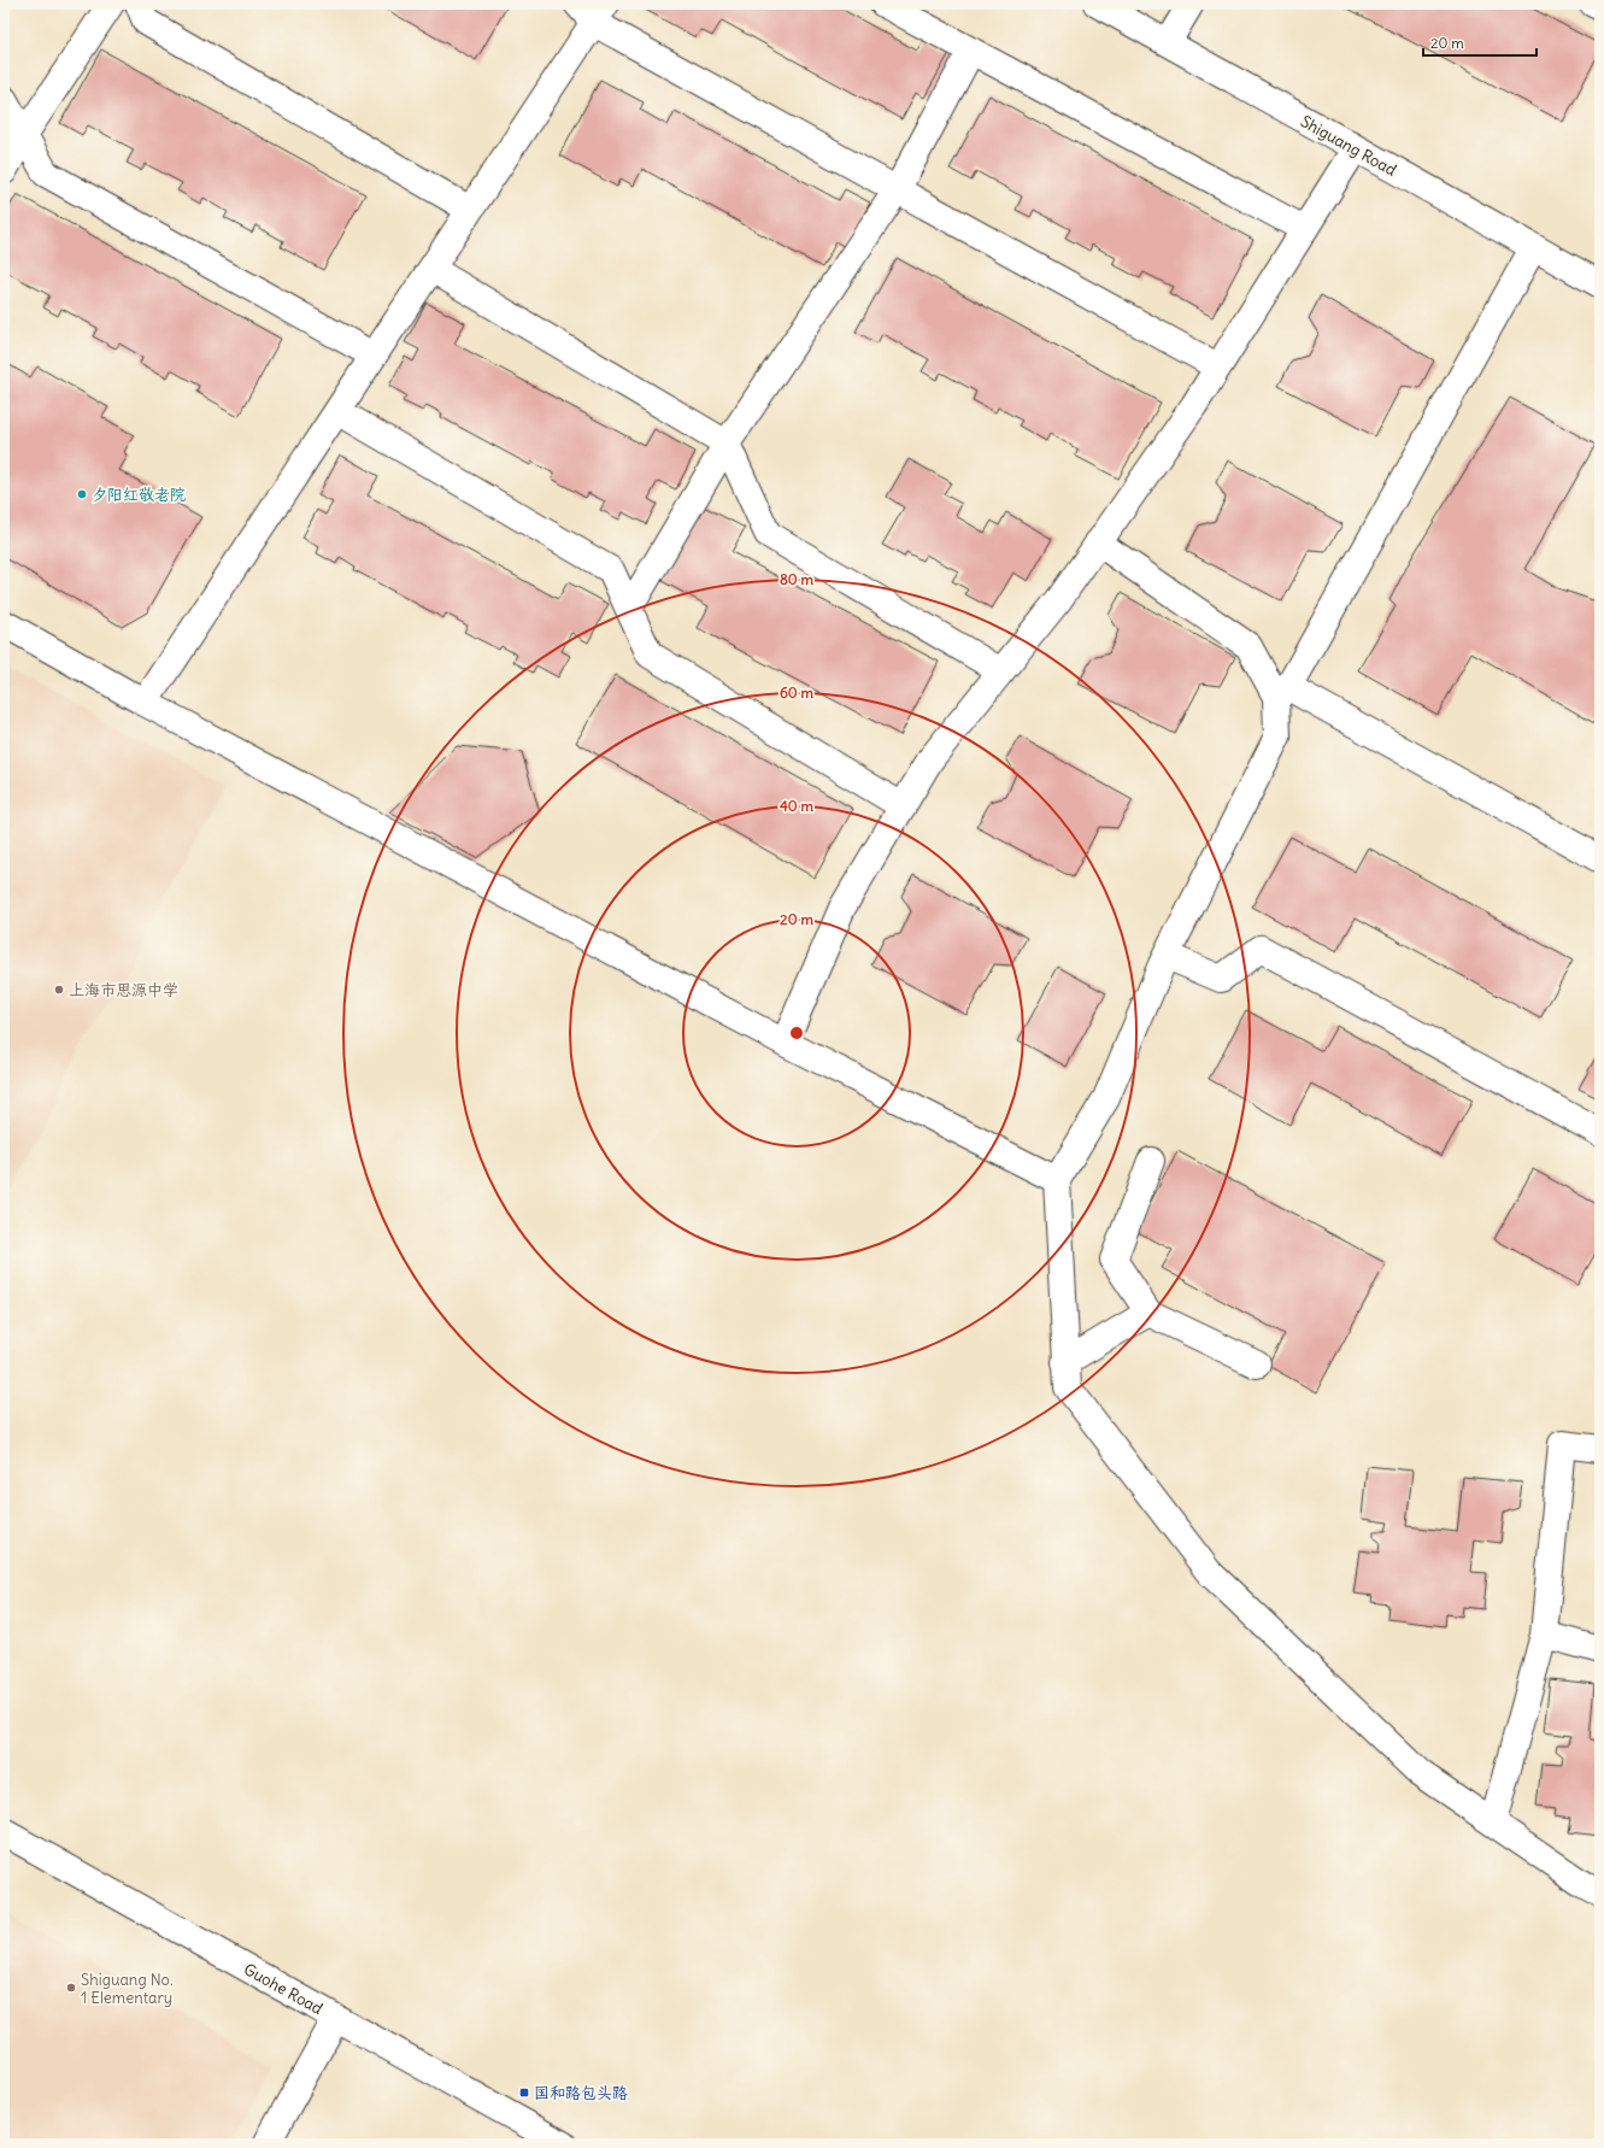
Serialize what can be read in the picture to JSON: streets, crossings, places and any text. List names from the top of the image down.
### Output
{
  "streets": {
    "street": ["Shiguang Road", "Guohe Road"]
  },
  "places": {
    "other": ["夕阳红敬老院", "上海市思源中学", "Shiguang No. 1 Elementary"],
    "transit": ["国和路包头路"]
  },
  "scale_bar": "20 m",
  "rings": [
    "80 m",
    "60 m",
    "40 m",
    "20 m"
  ]
}
